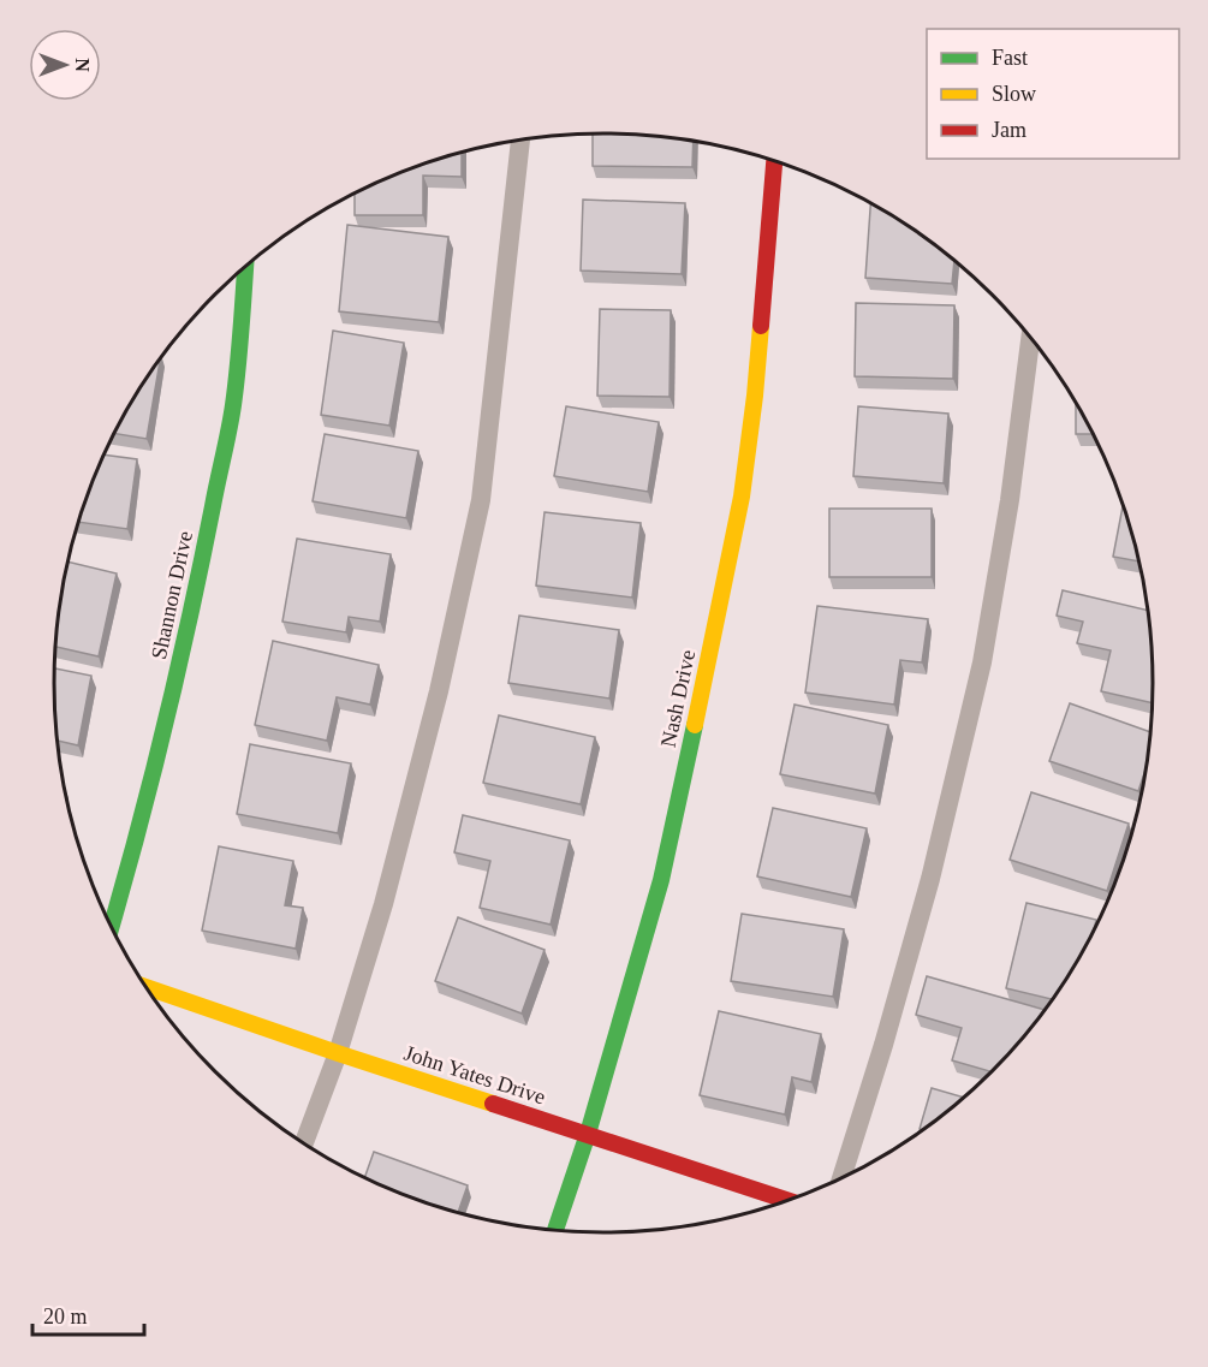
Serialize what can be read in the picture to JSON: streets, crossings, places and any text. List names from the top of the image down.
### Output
{
  "streets": {
    "street": ["Shannon Drive", "Nash Drive", "John Yates Drive"]
  },
  "crossings": [
    ["Nash Drive", "John Yates Drive"]
  ],
  "legend": ["Fast", "Slow", "Jam"],
  "scale_bar": "20 m",
  "north": "right"
}
